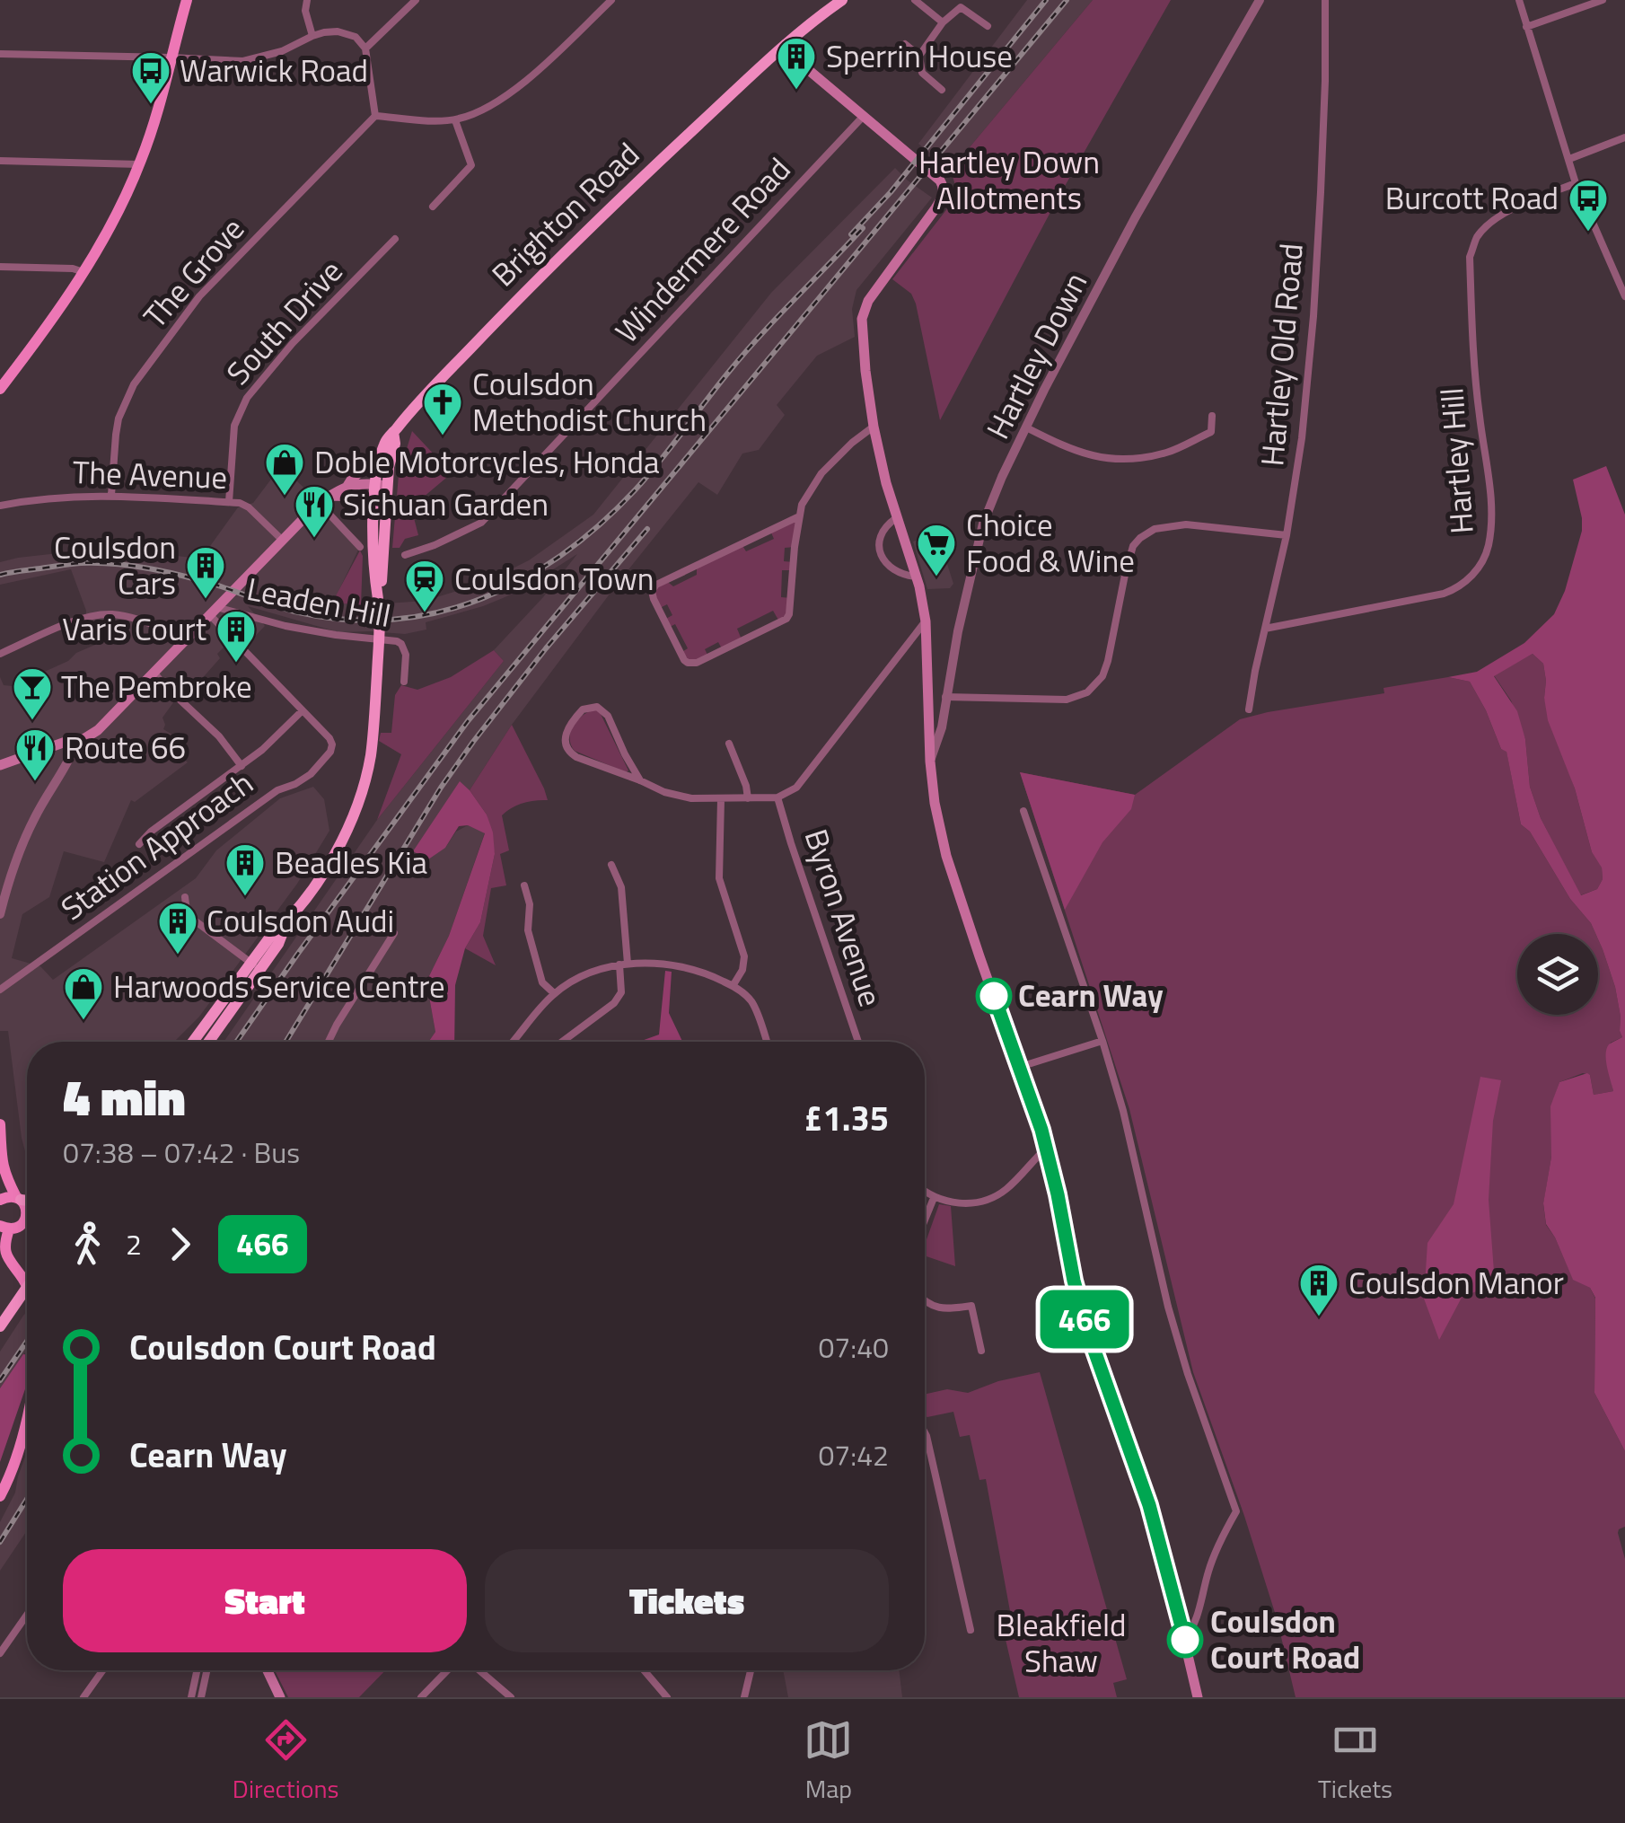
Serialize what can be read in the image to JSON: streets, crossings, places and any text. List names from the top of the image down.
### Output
{
  "streets": {
    "highway": ["Brighton Road"],
    "street": [
      "Windermere Road",
      "The Grove",
      "South Drive",
      "Hartley Old Road",
      "Hartley Down",
      "Hartley Hill",
      "The Avenue",
      "Leaden Hill",
      "Station Approach",
      "Byron Avenue"
    ]
  },
  "crossings": [
    ["Brighton Road", "The Avenue"],
    ["Brighton Road", "Leaden Hill"],
    ["The Grove", "The Avenue"],
    ["South Drive", "The Avenue"],
    ["Hartley Old Road", "Hartley Hill"]
  ],
  "parks": ["Hartley Down Allotments", "Bleakfield Shaw"],
  "places": {
    "building": [
      "Sperrin House",
      "Coulsdon Cars",
      "Varis Court",
      "Beadles Kia",
      "Coulsdon Audi",
      "Coulsdon Manor"
    ],
    "bus stop": ["Warwick Road", "Burcott Road"],
    "church": ["Coulsdon Methodist Church"],
    "shop": ["Doble Motorcycles, Honda", "Harwoods Service Centre"],
    "restaurant": ["Sichuan Garden", "Route 66"],
    "supermarket": ["Choice Food & Wine"],
    "station": ["Coulsdon Town"],
    "bar": ["The Pembroke"],
    "other": ["Cearn Way", "Coulsdon Court Road"]
  },
  "lines": ["bus line 466"],
  "page": {
    "on_map": "466",
    "heading": ["4 min", "07:38 – 07:42 · Bus", "£1.35"],
    "legs": ["2", "466"],
    "list": [
      {
        "name": "Coulsdon Court Road",
        "value": "07:40"
      },
      {
        "name": "Cearn Way",
        "value": "07:42"
      }
    ],
    "buttons": ["Start", "Tickets"],
    "tabs": ["Directions", "Map", "Tickets"]
  }
}
